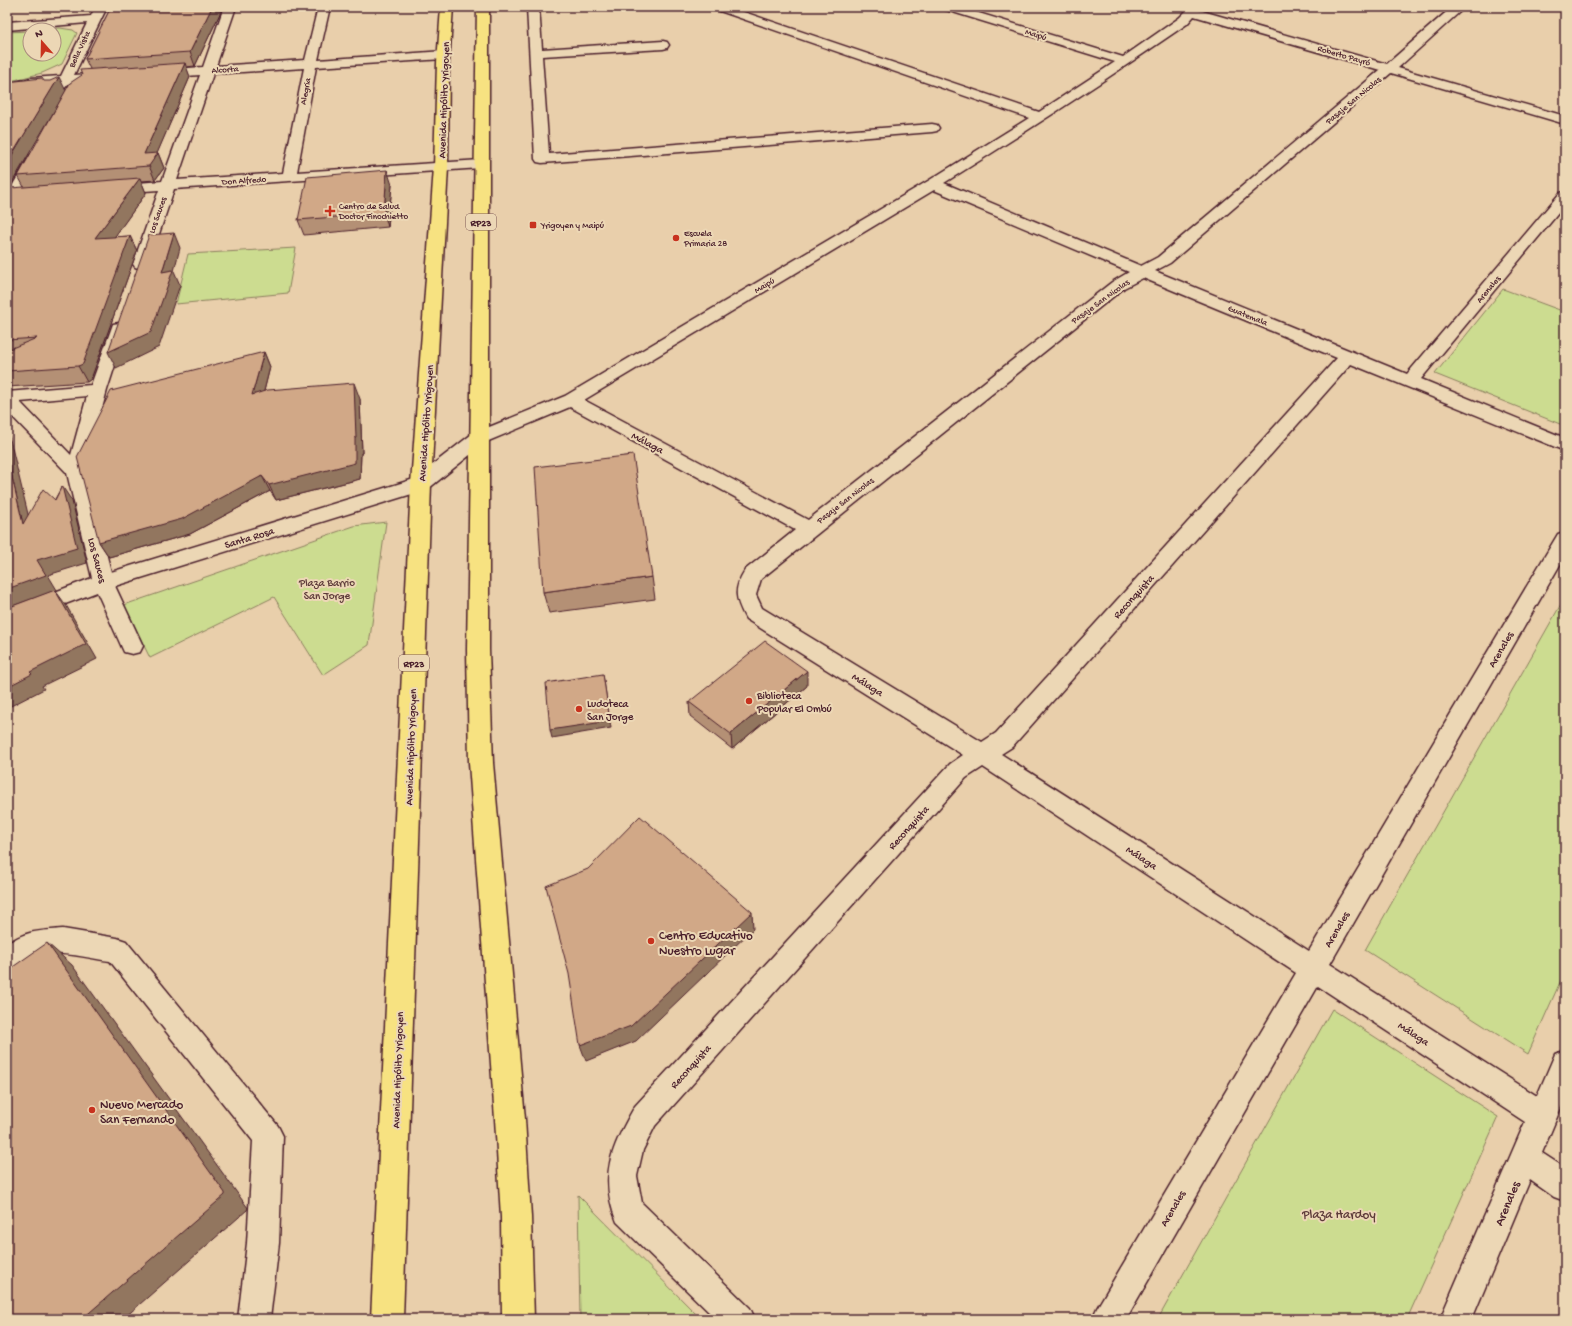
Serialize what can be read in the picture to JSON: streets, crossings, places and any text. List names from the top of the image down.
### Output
{
  "streets": {
    "main road": ["Avenida Hipólito Yrigoyen", "RP23"],
    "street": [
      "Maipú",
      "Bella Vista",
      "Roberto Payró",
      "Alcorta",
      "Alegria",
      "Pasaje San Nicolas",
      "Don Alfredo",
      "Los Sauces",
      "Arenales",
      "Guatemala",
      "Málaga",
      "Santa Rosa",
      "Reconquista"
    ]
  },
  "crossings": [
    ["Maipú", "Roberto Payró"],
    ["Maipú", "RP23"],
    ["Maipú", "Guatemala"],
    ["Maipú", "Málaga"],
    ["Maipú", "Santa Rosa"],
    ["Roberto Payró", "Pasaje San Nicolas"],
    ["Alcorta", "Alegria"],
    ["Alcorta", "Avenida Hipólito Yrigoyen"],
    ["Alcorta", "Los Sauces"],
    ["Alegria", "Don Alfredo"],
    ["Avenida Hipólito Yrigoyen", "Don Alfredo"],
    ["Avenida Hipólito Yrigoyen", "Santa Rosa"],
    ["Pasaje San Nicolas", "Guatemala"],
    ["Pasaje San Nicolas", "Málaga"],
    ["Don Alfredo", "Los Sauces"],
    ["Don Alfredo", "RP23"],
    ["Los Sauces", "Santa Rosa"],
    ["RP23", "Santa Rosa"],
    ["Arenales", "Guatemala"],
    ["Arenales", "Málaga"],
    ["Guatemala", "Reconquista"],
    ["Málaga", "Reconquista"]
  ],
  "parks": ["Plaza Barrio San Jorge", "Plaza Hardoy"],
  "places": {
    "health": ["Centro de Salud Doctor Finochietto"],
    "transit": ["Yrigoyen y Maipú"],
    "other": [
      "Escuela Primaria 28",
      "Biblioteca Popular El Ombú",
      "Ludoteca San Jorge",
      "Centro Educativo Nuestro Lugar",
      "Nuevo Mercado San Fernando"
    ]
  },
  "north": "top"
}
